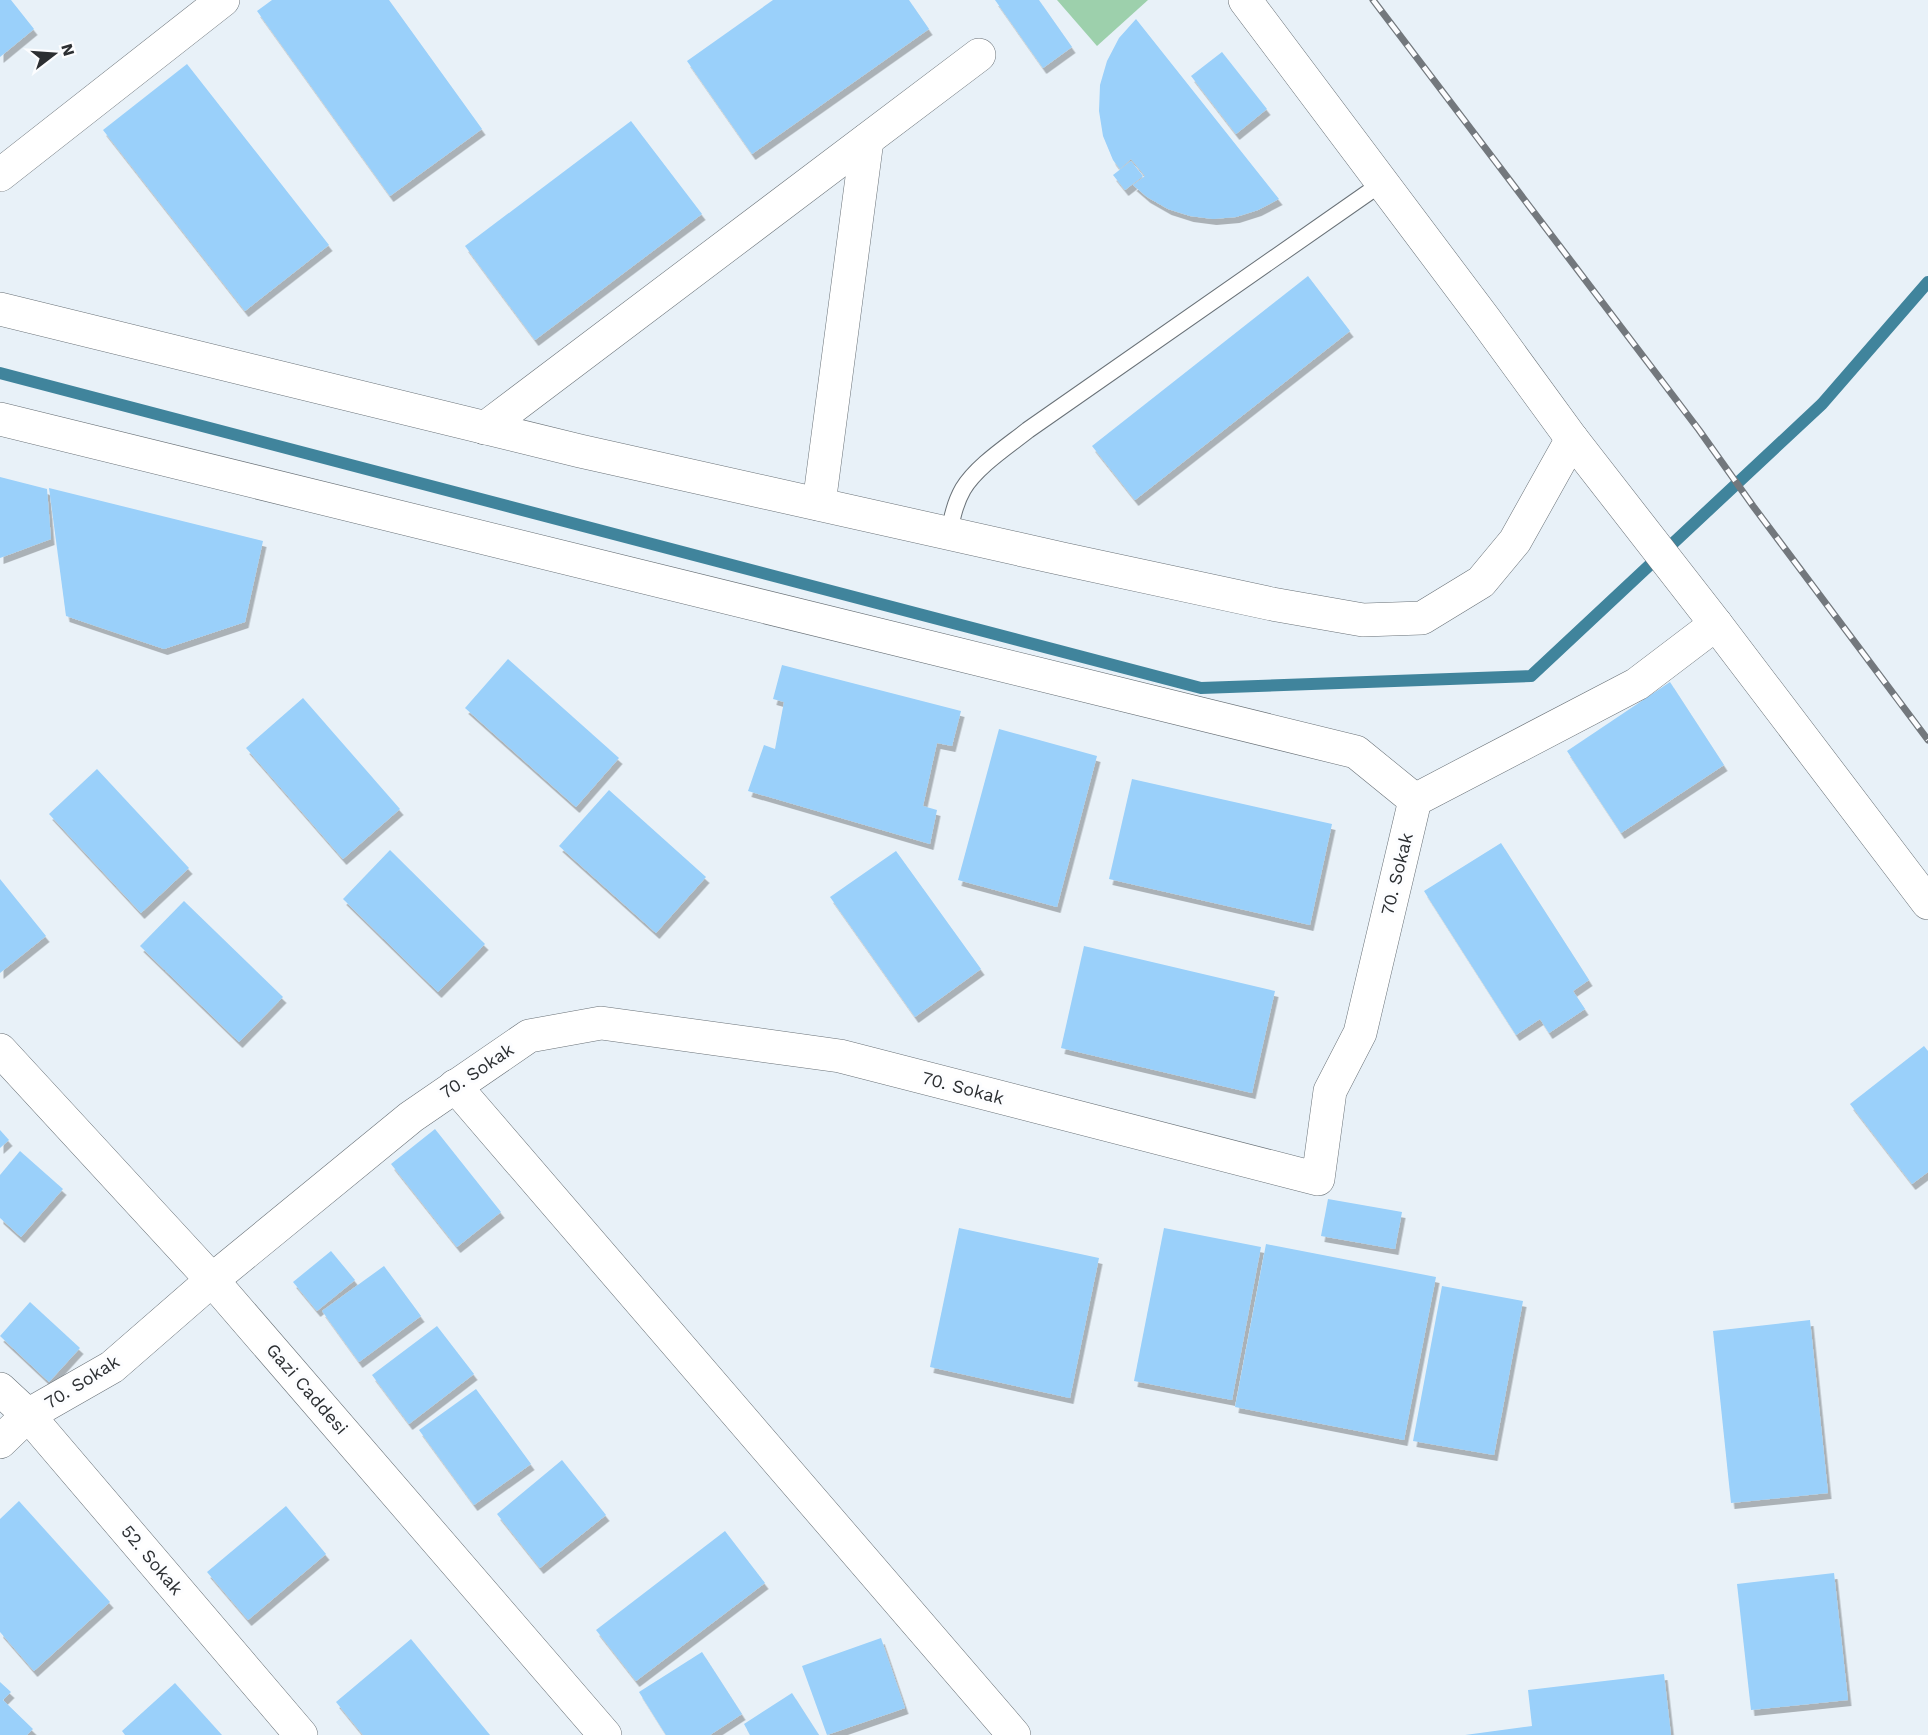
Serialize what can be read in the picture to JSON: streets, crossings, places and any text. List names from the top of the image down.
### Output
{
  "streets": {
    "street": ["70. Sokak", "Gazi Caddesi", "52. Sokak"]
  },
  "crossings": [
    ["70. Sokak", "Gazi Caddesi"],
    ["70. Sokak", "52. Sokak"]
  ],
  "north": "right"
}
